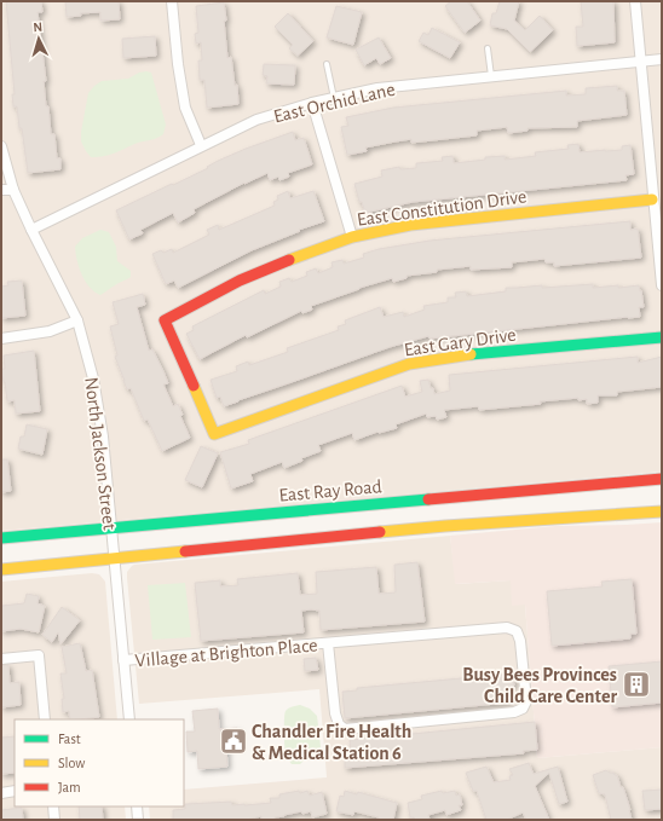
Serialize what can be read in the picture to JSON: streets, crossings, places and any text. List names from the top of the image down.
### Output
{
  "streets": {
    "main road": ["East Constitution Drive", "East Gary Drive", "East Ray Road"],
    "street": ["East Orchid Lane", "North Jackson Street", "Village at Brighton Place"]
  },
  "crossings": [
    ["East Orchid Lane", "North Jackson Street"],
    ["East Constitution Drive", "East Gary Drive"],
    ["North Jackson Street", "East Ray Road"],
    ["North Jackson Street", "Village at Brighton Place"]
  ],
  "places": {
    "building": ["Busy Bees Provinces Child Care Center"],
    "public building": ["Chandler Fire Health & Medical Station 6"]
  },
  "legend": ["Fast", "Slow", "Jam"],
  "north": "top"
}
